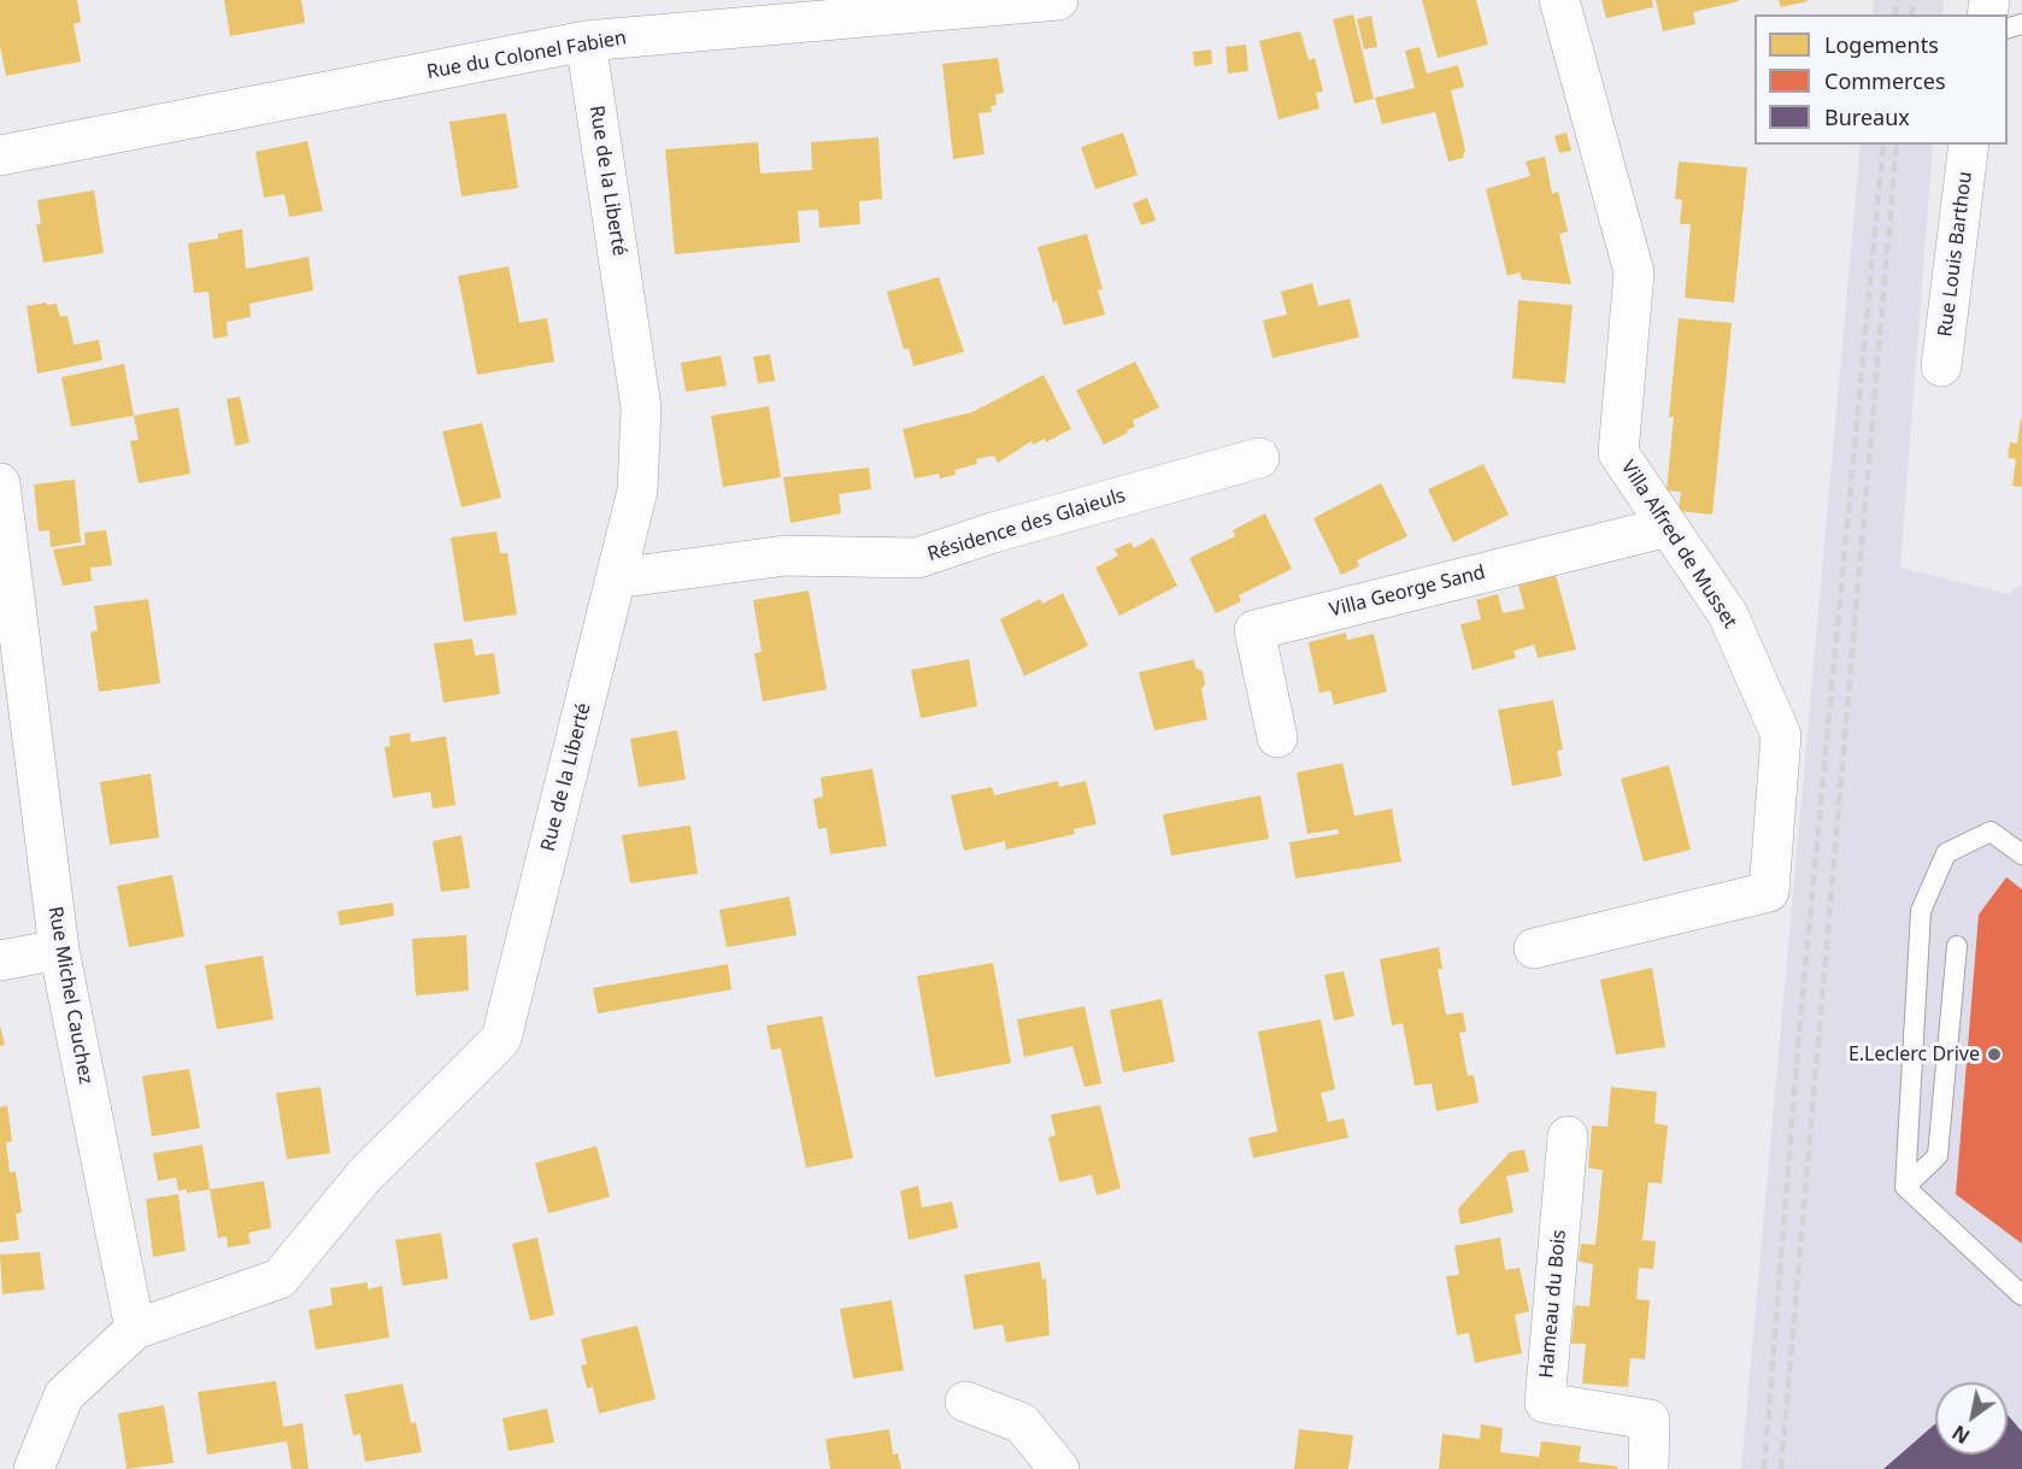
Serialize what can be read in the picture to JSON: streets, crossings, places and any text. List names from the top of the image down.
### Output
{
  "streets": {
    "street": [
      "Rue du Colonel Fabien",
      "Rue de la Liberté",
      "Rue Louis Barthou",
      "Résidence des Glaieuls",
      "Villa Alfred de Musset",
      "Villa George Sand",
      "Rue Michel Cauchez",
      "Hameau du Bois"
    ]
  },
  "crossings": [
    ["Rue du Colonel Fabien", "Rue de la Liberté"],
    ["Rue de la Liberté", "Résidence des Glaieuls"],
    ["Rue de la Liberté", "Rue Michel Cauchez"],
    ["Villa Alfred de Musset", "Villa George Sand"]
  ],
  "places": ["E.Leclerc Drive"],
  "legend": ["Logements", "Commerces", "Bureaux"],
  "north": "bottom left"
}
